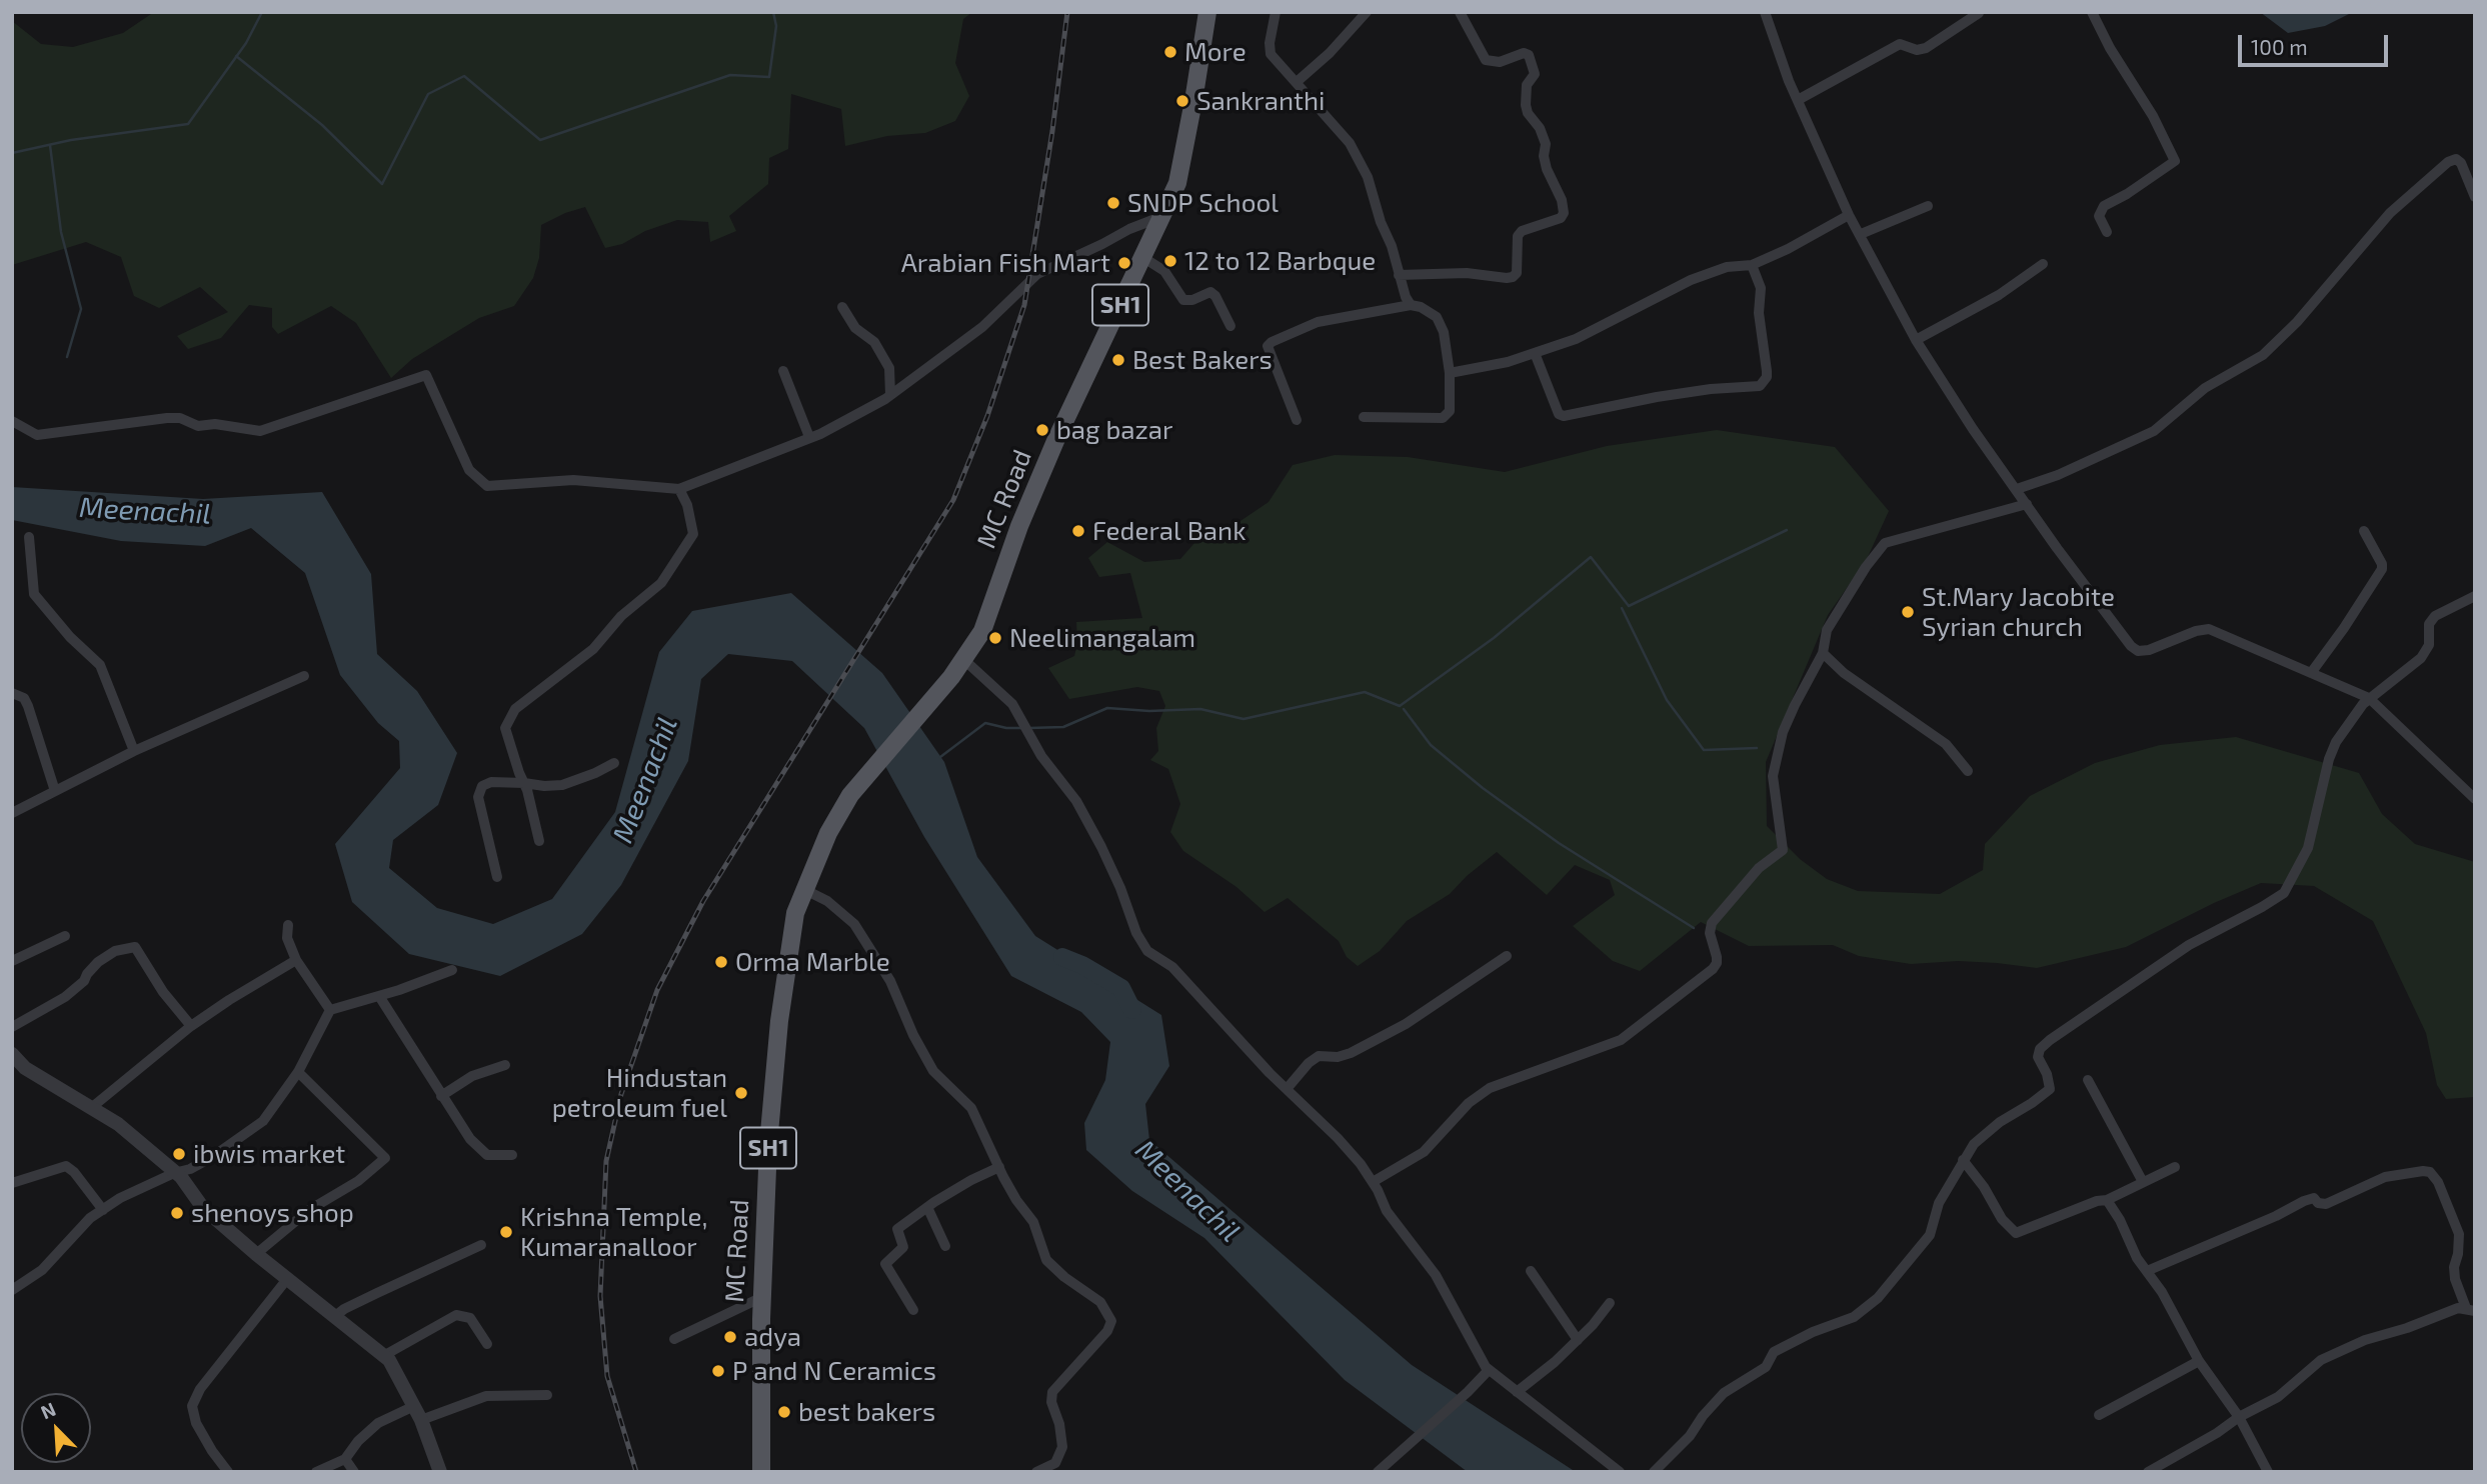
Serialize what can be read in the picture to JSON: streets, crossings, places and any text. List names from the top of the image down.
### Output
{
  "streets": {
    "main road": ["SH1", "MC Road"]
  },
  "water": ["Meenachil"],
  "places": [
    "More",
    "Sankranthi",
    "SNDP School",
    "12 to 12 Barbque",
    "Arabian Fish Mart",
    "Best Bakers",
    "bag bazar",
    "Federal Bank",
    "St.Mary Jacobite Syrian church",
    "Neelimangalam",
    "Orma Marble",
    "Hindustan petroleum fuel",
    "ibwis market",
    "shenoys shop",
    "Krishna Temple, Kumaranalloor",
    "adya",
    "P and N Ceramics",
    "best bakers"
  ],
  "scale_bar": "100 m",
  "north": "top left"
}
